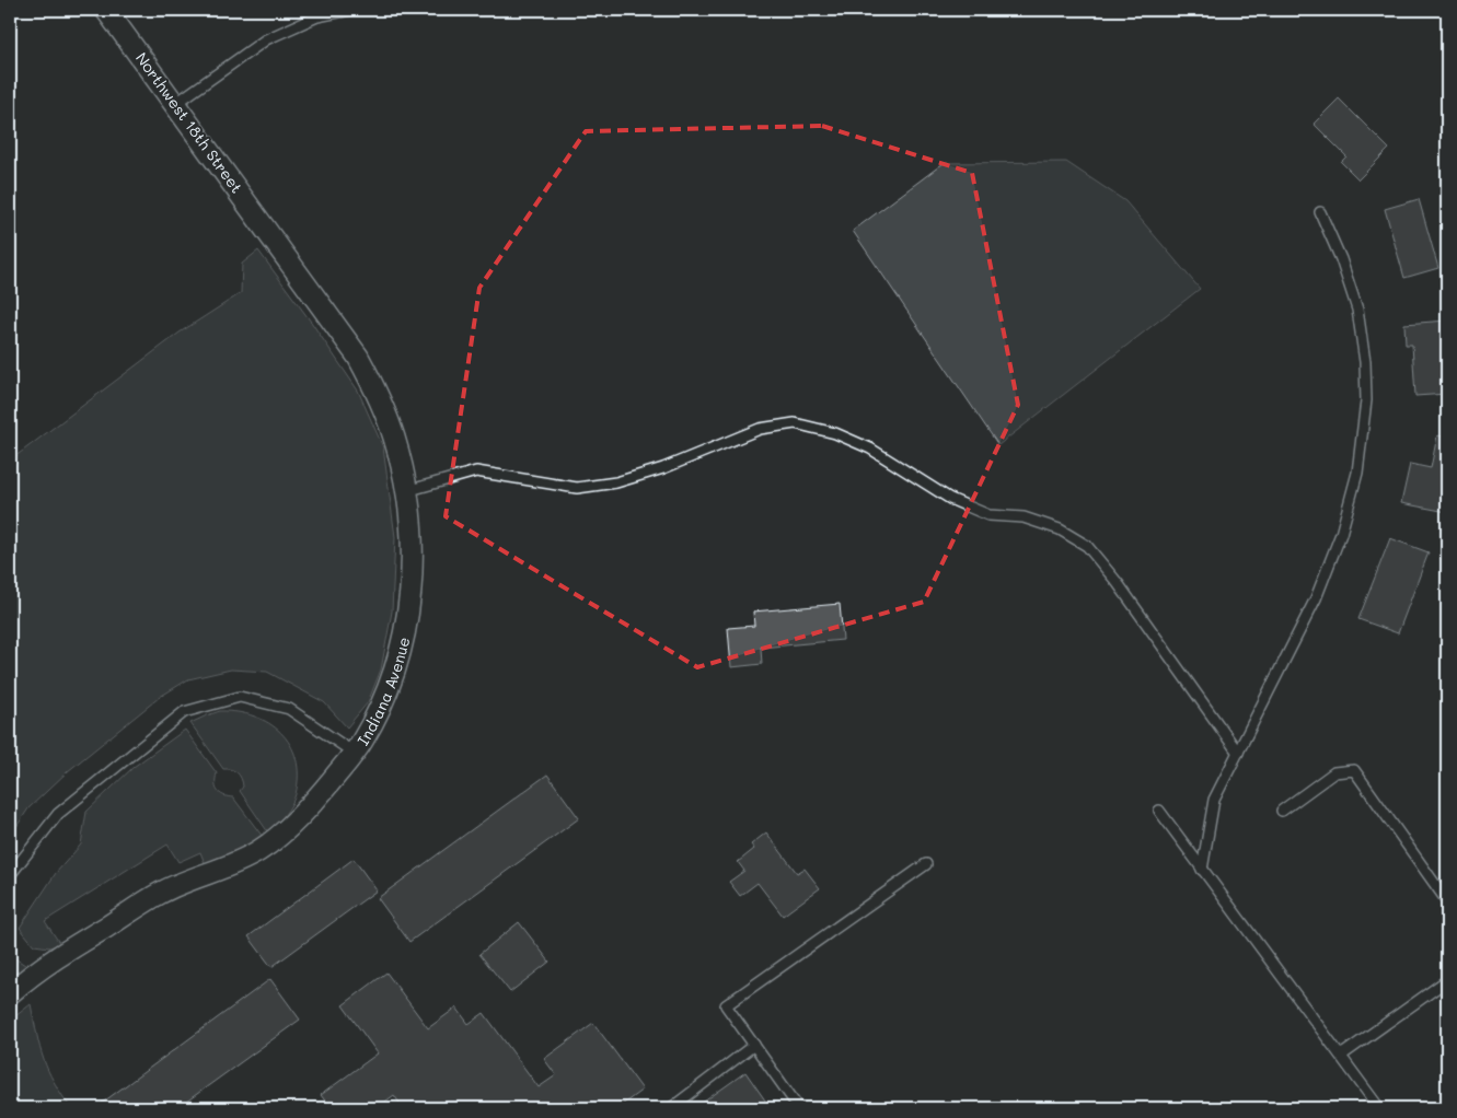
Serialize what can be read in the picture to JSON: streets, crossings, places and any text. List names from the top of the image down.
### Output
{
  "streets": {
    "street": ["Northwest 18th Street", "Indiana Avenue"]
  },
  "crossings": [
    ["Northwest 18th Street", "Indiana Avenue"]
  ]
}
